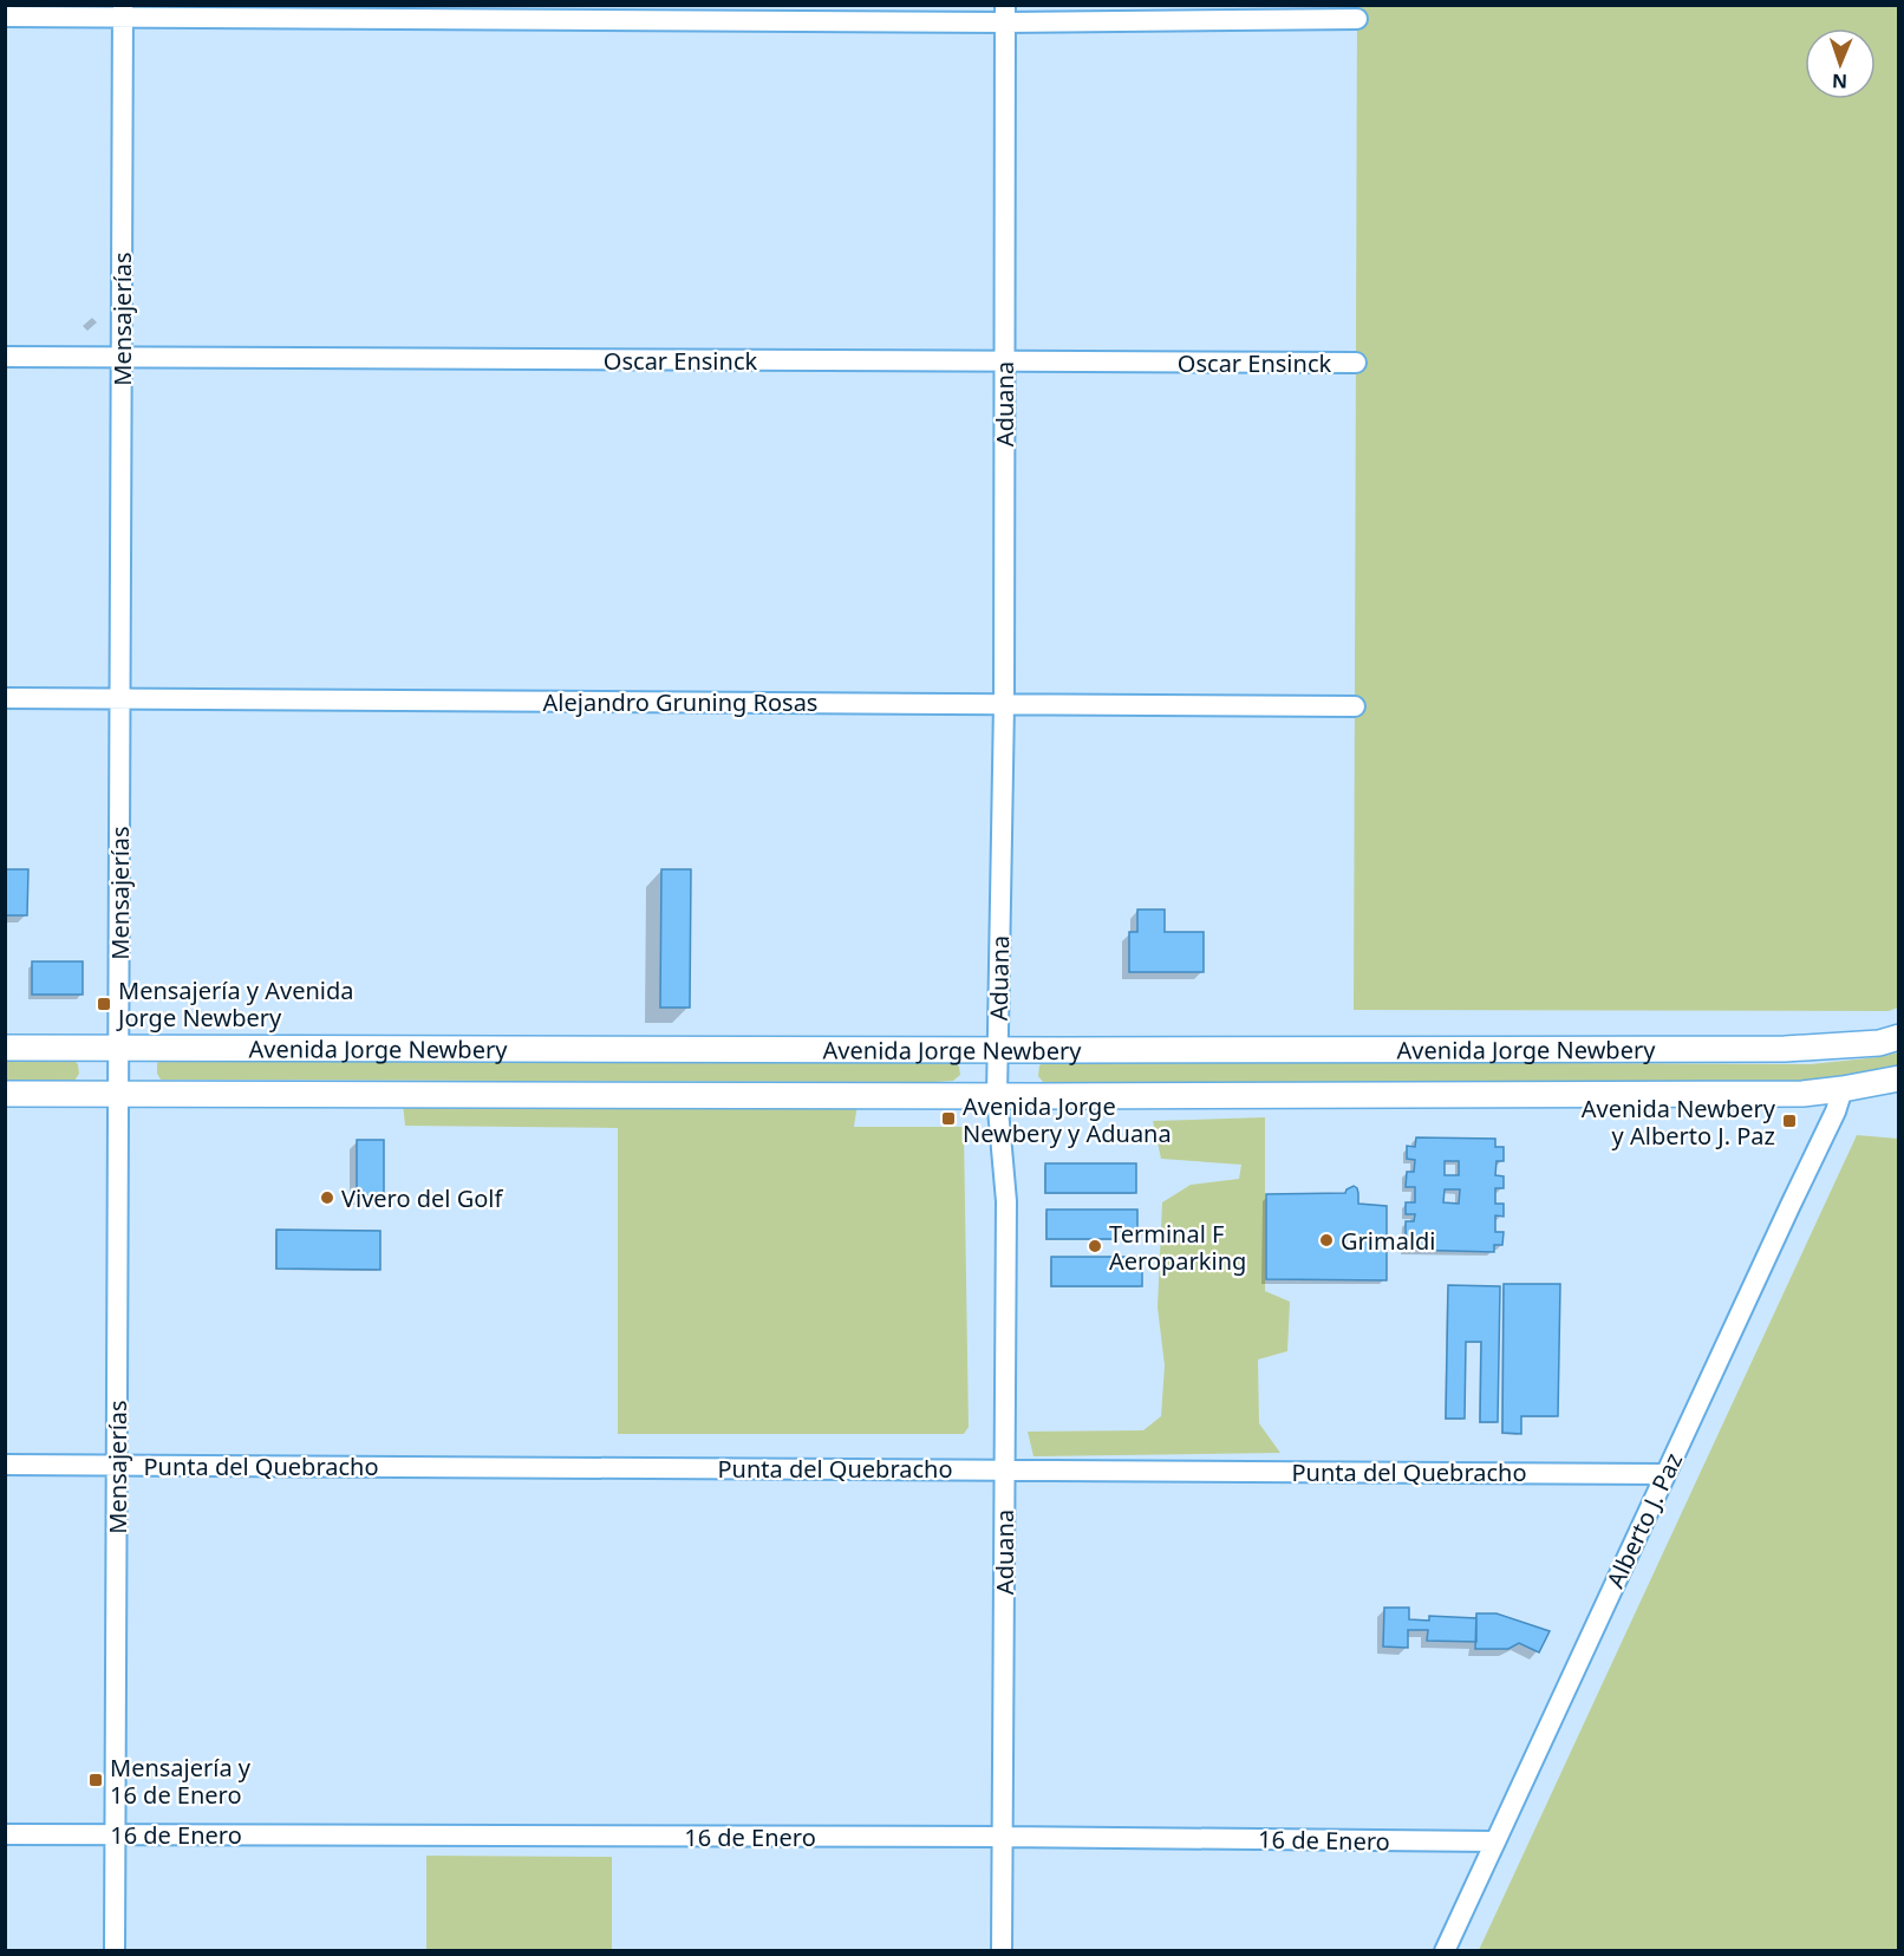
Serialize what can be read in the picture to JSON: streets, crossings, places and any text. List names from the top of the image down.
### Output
{
  "streets": {
    "main road": ["Avenida Jorge Newbery"],
    "street": [
      "Mensajerías",
      "Oscar Ensinck",
      "Aduana",
      "Alejandro Gruning Rosas",
      "Punta del Quebracho",
      "Alberto J. Paz",
      "16 de Enero"
    ]
  },
  "crossings": [
    ["Mensajerías", "Oscar Ensinck"],
    ["Mensajerías", "Alejandro Gruning Rosas"],
    ["Mensajerías", "Avenida Jorge Newbery"],
    ["Mensajerías", "Punta del Quebracho"],
    ["Mensajerías", "16 de Enero"],
    ["Oscar Ensinck", "Aduana"],
    ["Aduana", "Alejandro Gruning Rosas"],
    ["Aduana", "Avenida Jorge Newbery"],
    ["Aduana", "Punta del Quebracho"],
    ["Aduana", "16 de Enero"],
    ["Avenida Jorge Newbery", "Alberto J. Paz"],
    ["Punta del Quebracho", "Alberto J. Paz"],
    ["Alberto J. Paz", "16 de Enero"]
  ],
  "places": {
    "transit": [
      "Mensajería y Avenida Jorge Newbery",
      "Avenida Jorge Newbery y Aduana",
      "Avenida Newbery y Alberto J. Paz",
      "Mensajería y 16 de Enero"
    ],
    "other": ["Vivero del Golf", "Grimaldi", "Terminal F Aeroparking"]
  },
  "north": "bottom"
}
